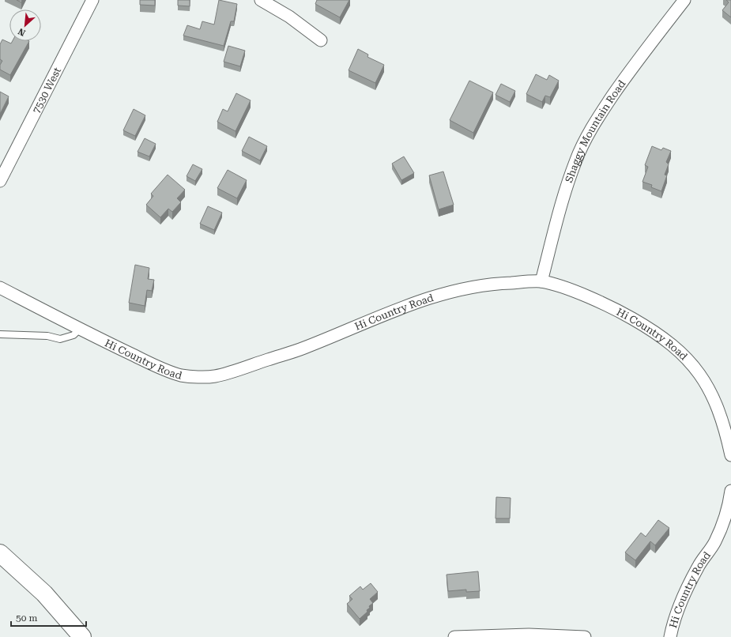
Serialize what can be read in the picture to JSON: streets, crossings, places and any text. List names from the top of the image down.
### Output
{
  "streets": {
    "street": ["7530 West", "Shaggy Mountain Road", "Hi Country Road"]
  },
  "crossings": [
    ["Shaggy Mountain Road", "Hi Country Road"]
  ],
  "scale_bar": "50 m",
  "north": "bottom left"
}
